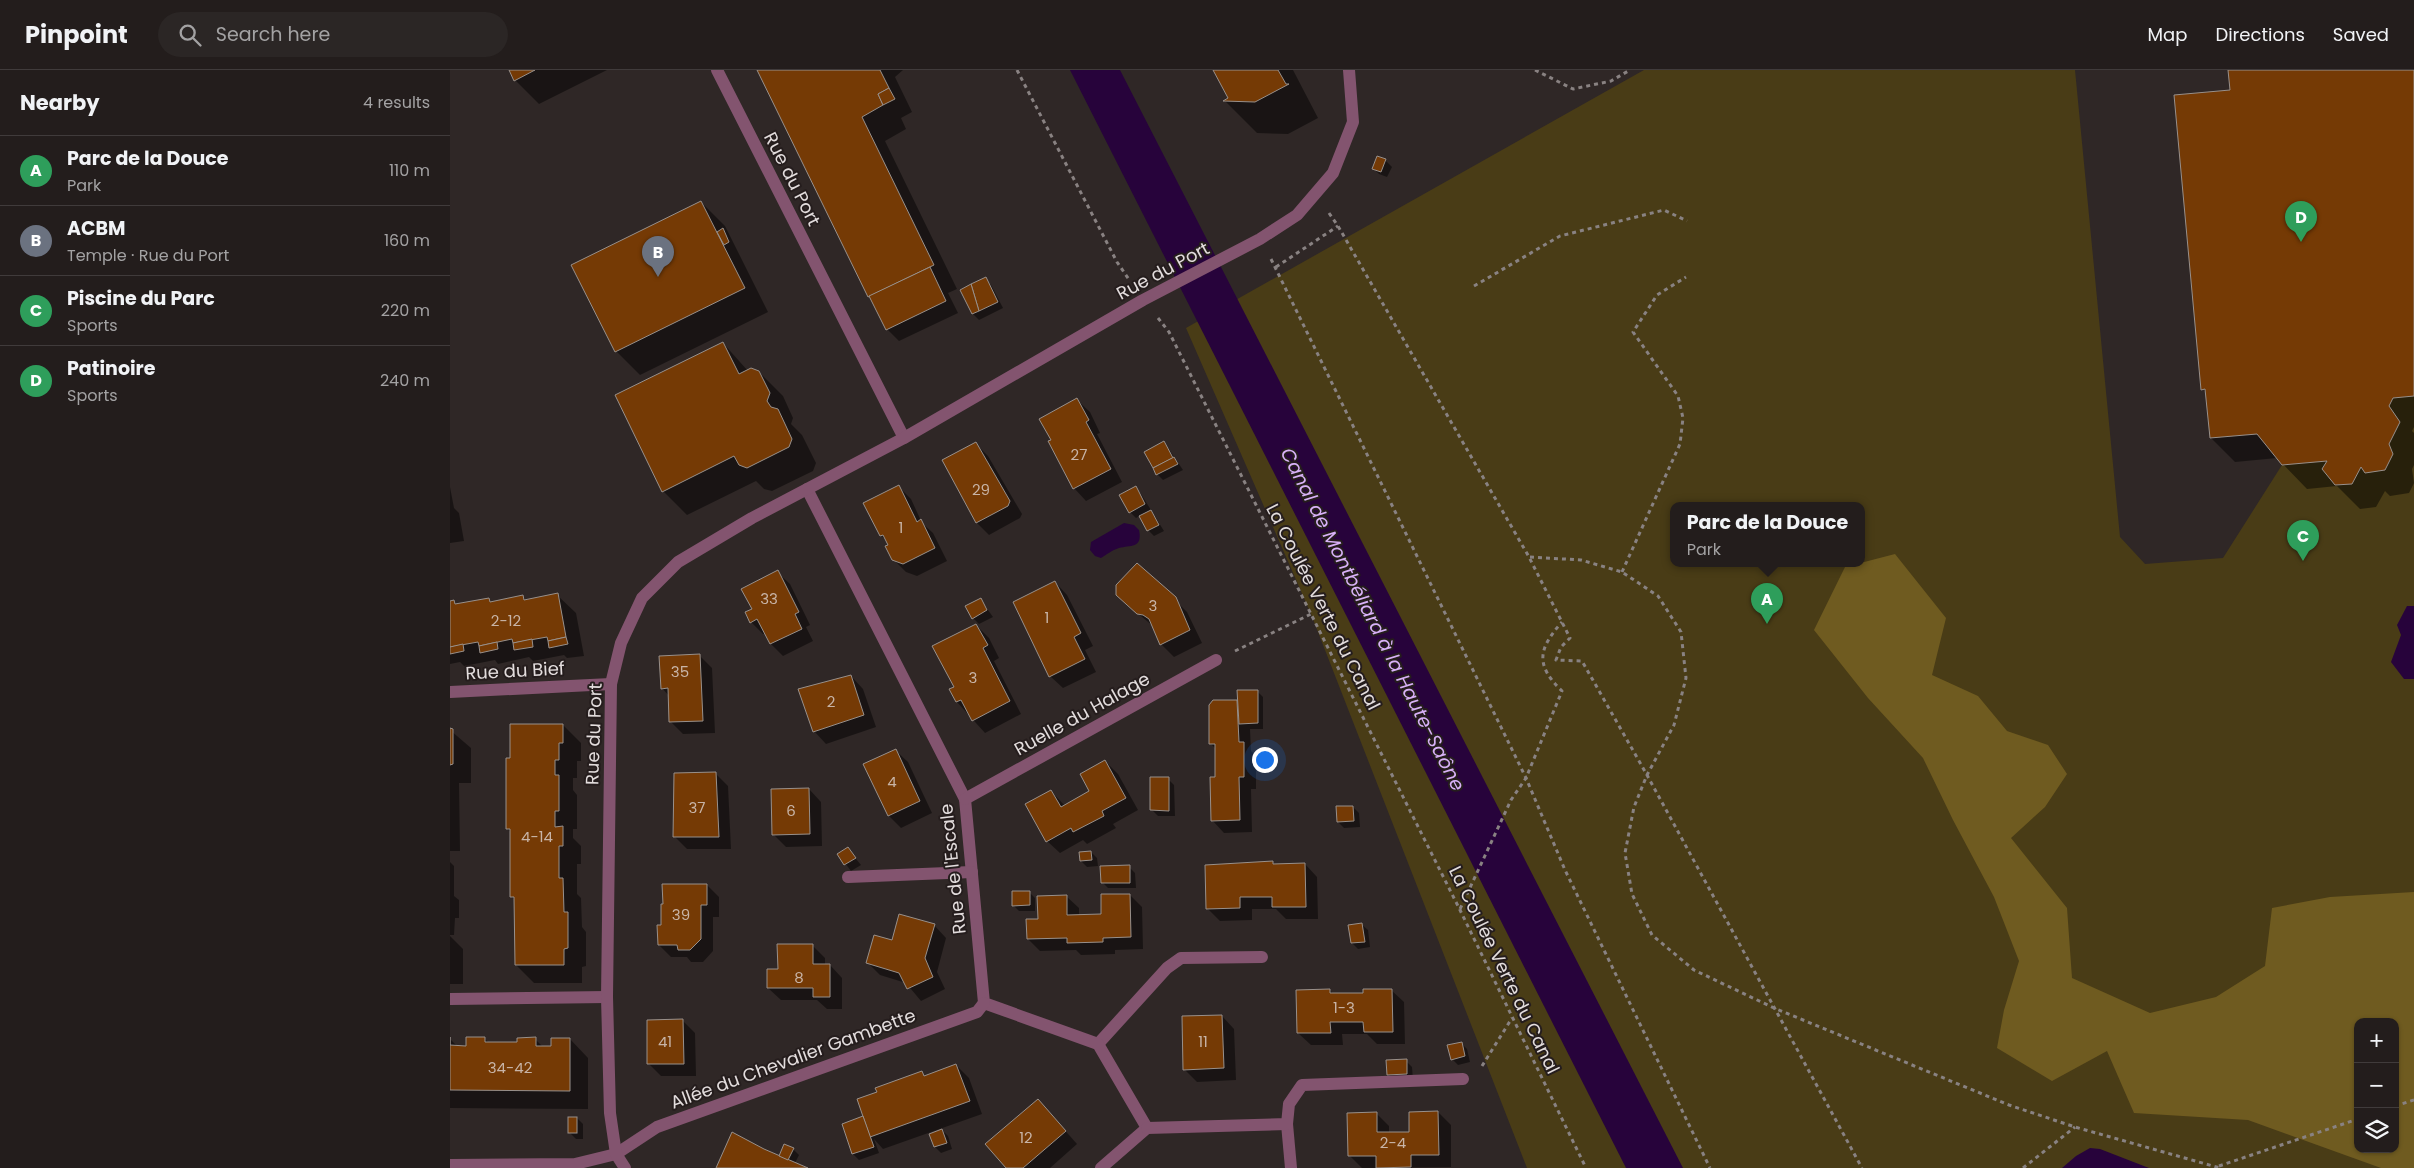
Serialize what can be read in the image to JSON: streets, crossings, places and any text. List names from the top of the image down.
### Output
{
  "streets": {
    "street": [
      "Rue du Port",
      "Rue du Bief",
      "Ruelle du Halage",
      "Rue de l'Escale",
      "Allée du Chevalier Gambette"
    ],
    "path": ["La Coulée Verte du Canal"]
  },
  "crossings": [
    ["Rue du Port", "La Coulée Verte du Canal"],
    ["Rue du Port", "Rue du Bief"],
    ["Rue du Port", "Rue de l'Escale"],
    ["Rue du Port", "Allée du Chevalier Gambette"],
    ["Ruelle du Halage", "Rue de l'Escale"],
    ["Rue de l'Escale", "Allée du Chevalier Gambette"]
  ],
  "water": ["Canal de Montbéliard à la Haute-Saône"],
  "house_numbers": [
    "27",
    "29",
    "1",
    "33",
    "3",
    "1",
    "2-12",
    "35",
    "3",
    "2",
    "4",
    "37",
    "6",
    "4-14",
    "39",
    "8",
    "1-3",
    "41",
    "11",
    "34-42",
    "12",
    "2-4"
  ],
  "page": {
    "header": "Pinpoint",
    "search": "Search here",
    "nav": ["Map", "Directions", "Saved"],
    "heading": ["Nearby", "4 results"],
    "list": [
      {
        "mark": "A",
        "name": "Parc de la Douce",
        "note": "Park",
        "value": "110 m"
      },
      {
        "mark": "B",
        "name": "ACBM",
        "note": "Temple · Rue du Port",
        "value": "160 m"
      },
      {
        "mark": "C",
        "name": "Piscine du Parc",
        "note": "Sports",
        "value": "220 m"
      },
      {
        "mark": "D",
        "name": "Patinoire",
        "note": "Sports",
        "value": "240 m"
      }
    ],
    "pins": [
      "D",
      "B",
      "C",
      "A"
    ],
    "popup": ["Parc de la Douce", "Park"],
    "map_buttons": ["+", "−"]
  }
}
